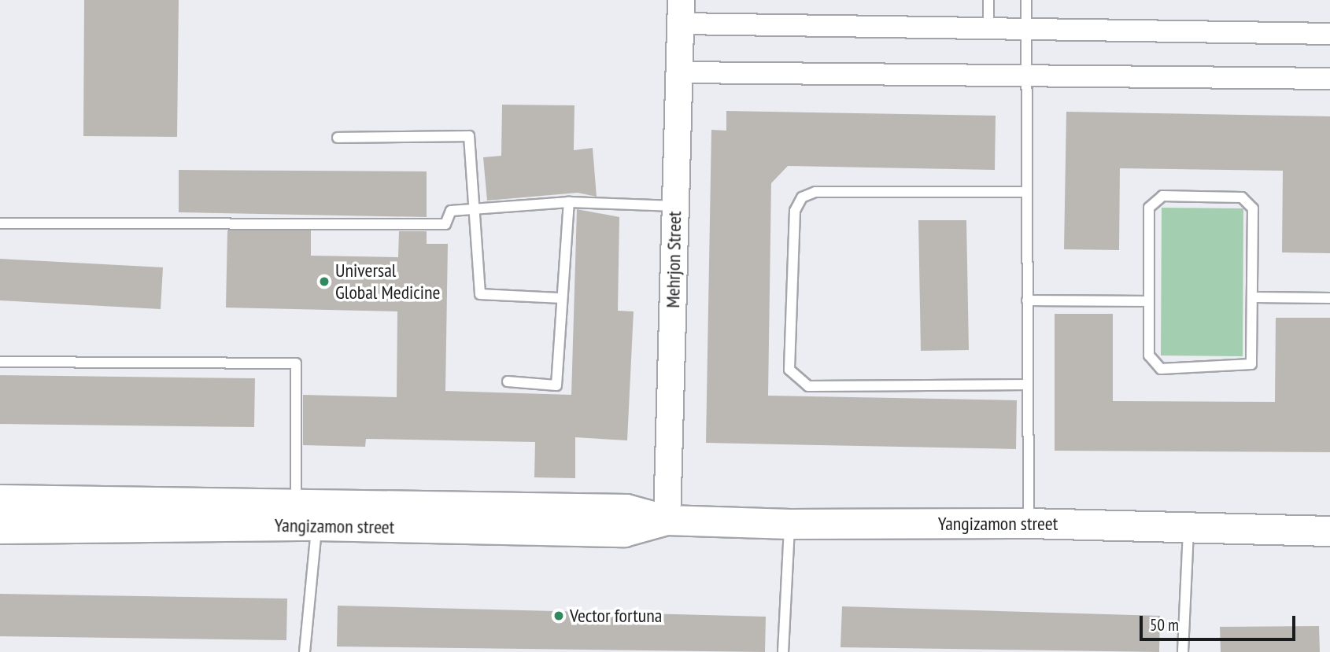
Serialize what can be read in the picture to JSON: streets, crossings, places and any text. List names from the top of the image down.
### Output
{
  "streets": {
    "main road": ["Yangizamon street"],
    "street": ["Mehrjon Street"]
  },
  "crossings": [
    ["Mehrjon Street", "Yangizamon street"]
  ],
  "places": ["Universal Global Medicine", "Vector fortuna"],
  "scale_bar": "50 m"
}
